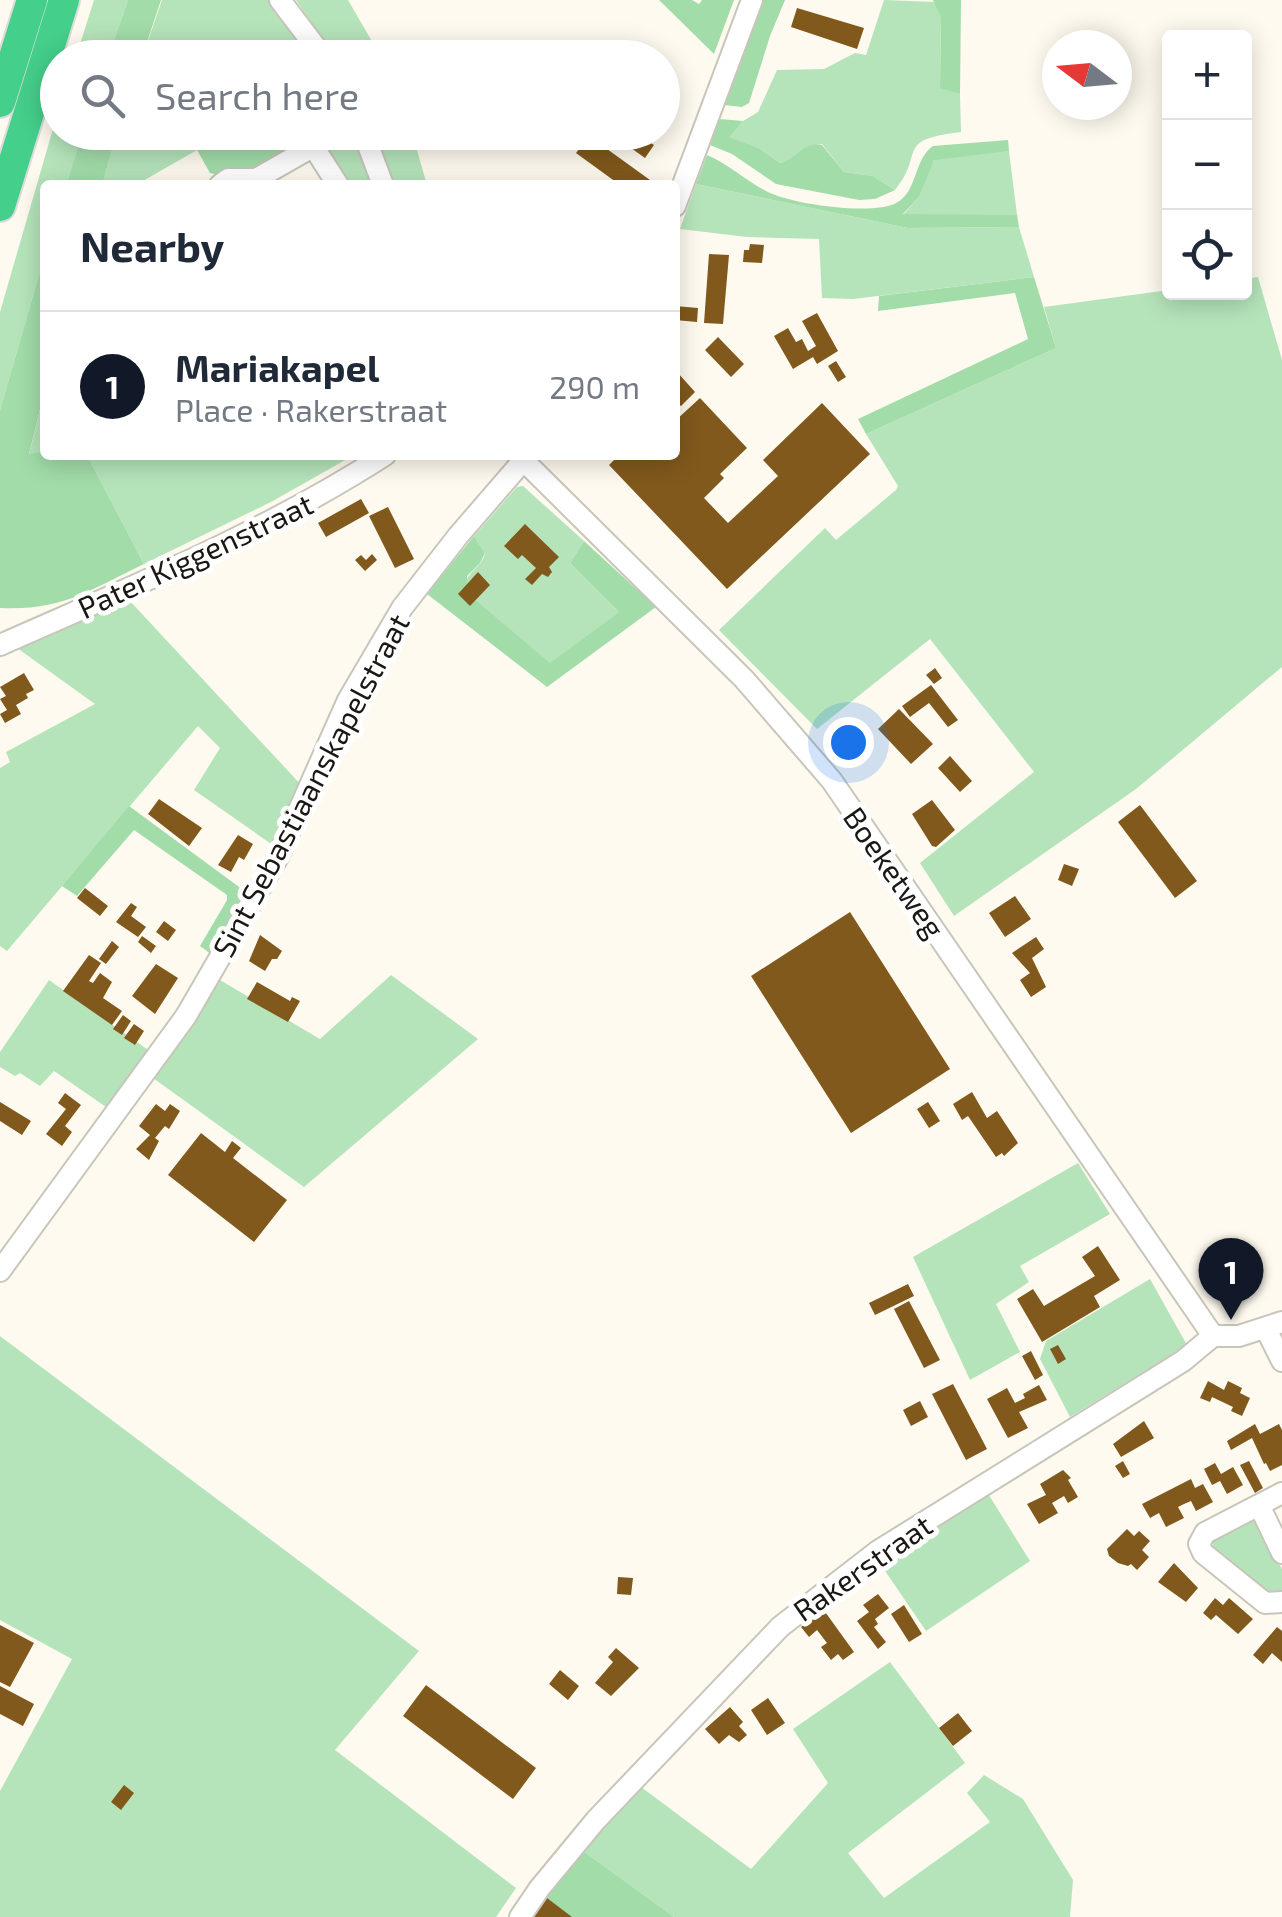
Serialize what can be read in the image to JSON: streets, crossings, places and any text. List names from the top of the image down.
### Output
{
  "streets": {
    "street": [
      "Pater Kiggenstraat",
      "Sint Sebastiaanskapelstraat",
      "Boeketweg",
      "Rakerstraat"
    ]
  },
  "crossings": [
    ["Boeketweg", "Rakerstraat"]
  ],
  "north": "left",
  "page": {
    "map_buttons": ["+", "−"],
    "search": "Search here",
    "heading": "Nearby",
    "list": [
      {
        "mark": "1",
        "name": "Mariakapel",
        "note": "Place · Rakerstraat",
        "value": "290 m"
      }
    ],
    "pins": "1"
  }
}
